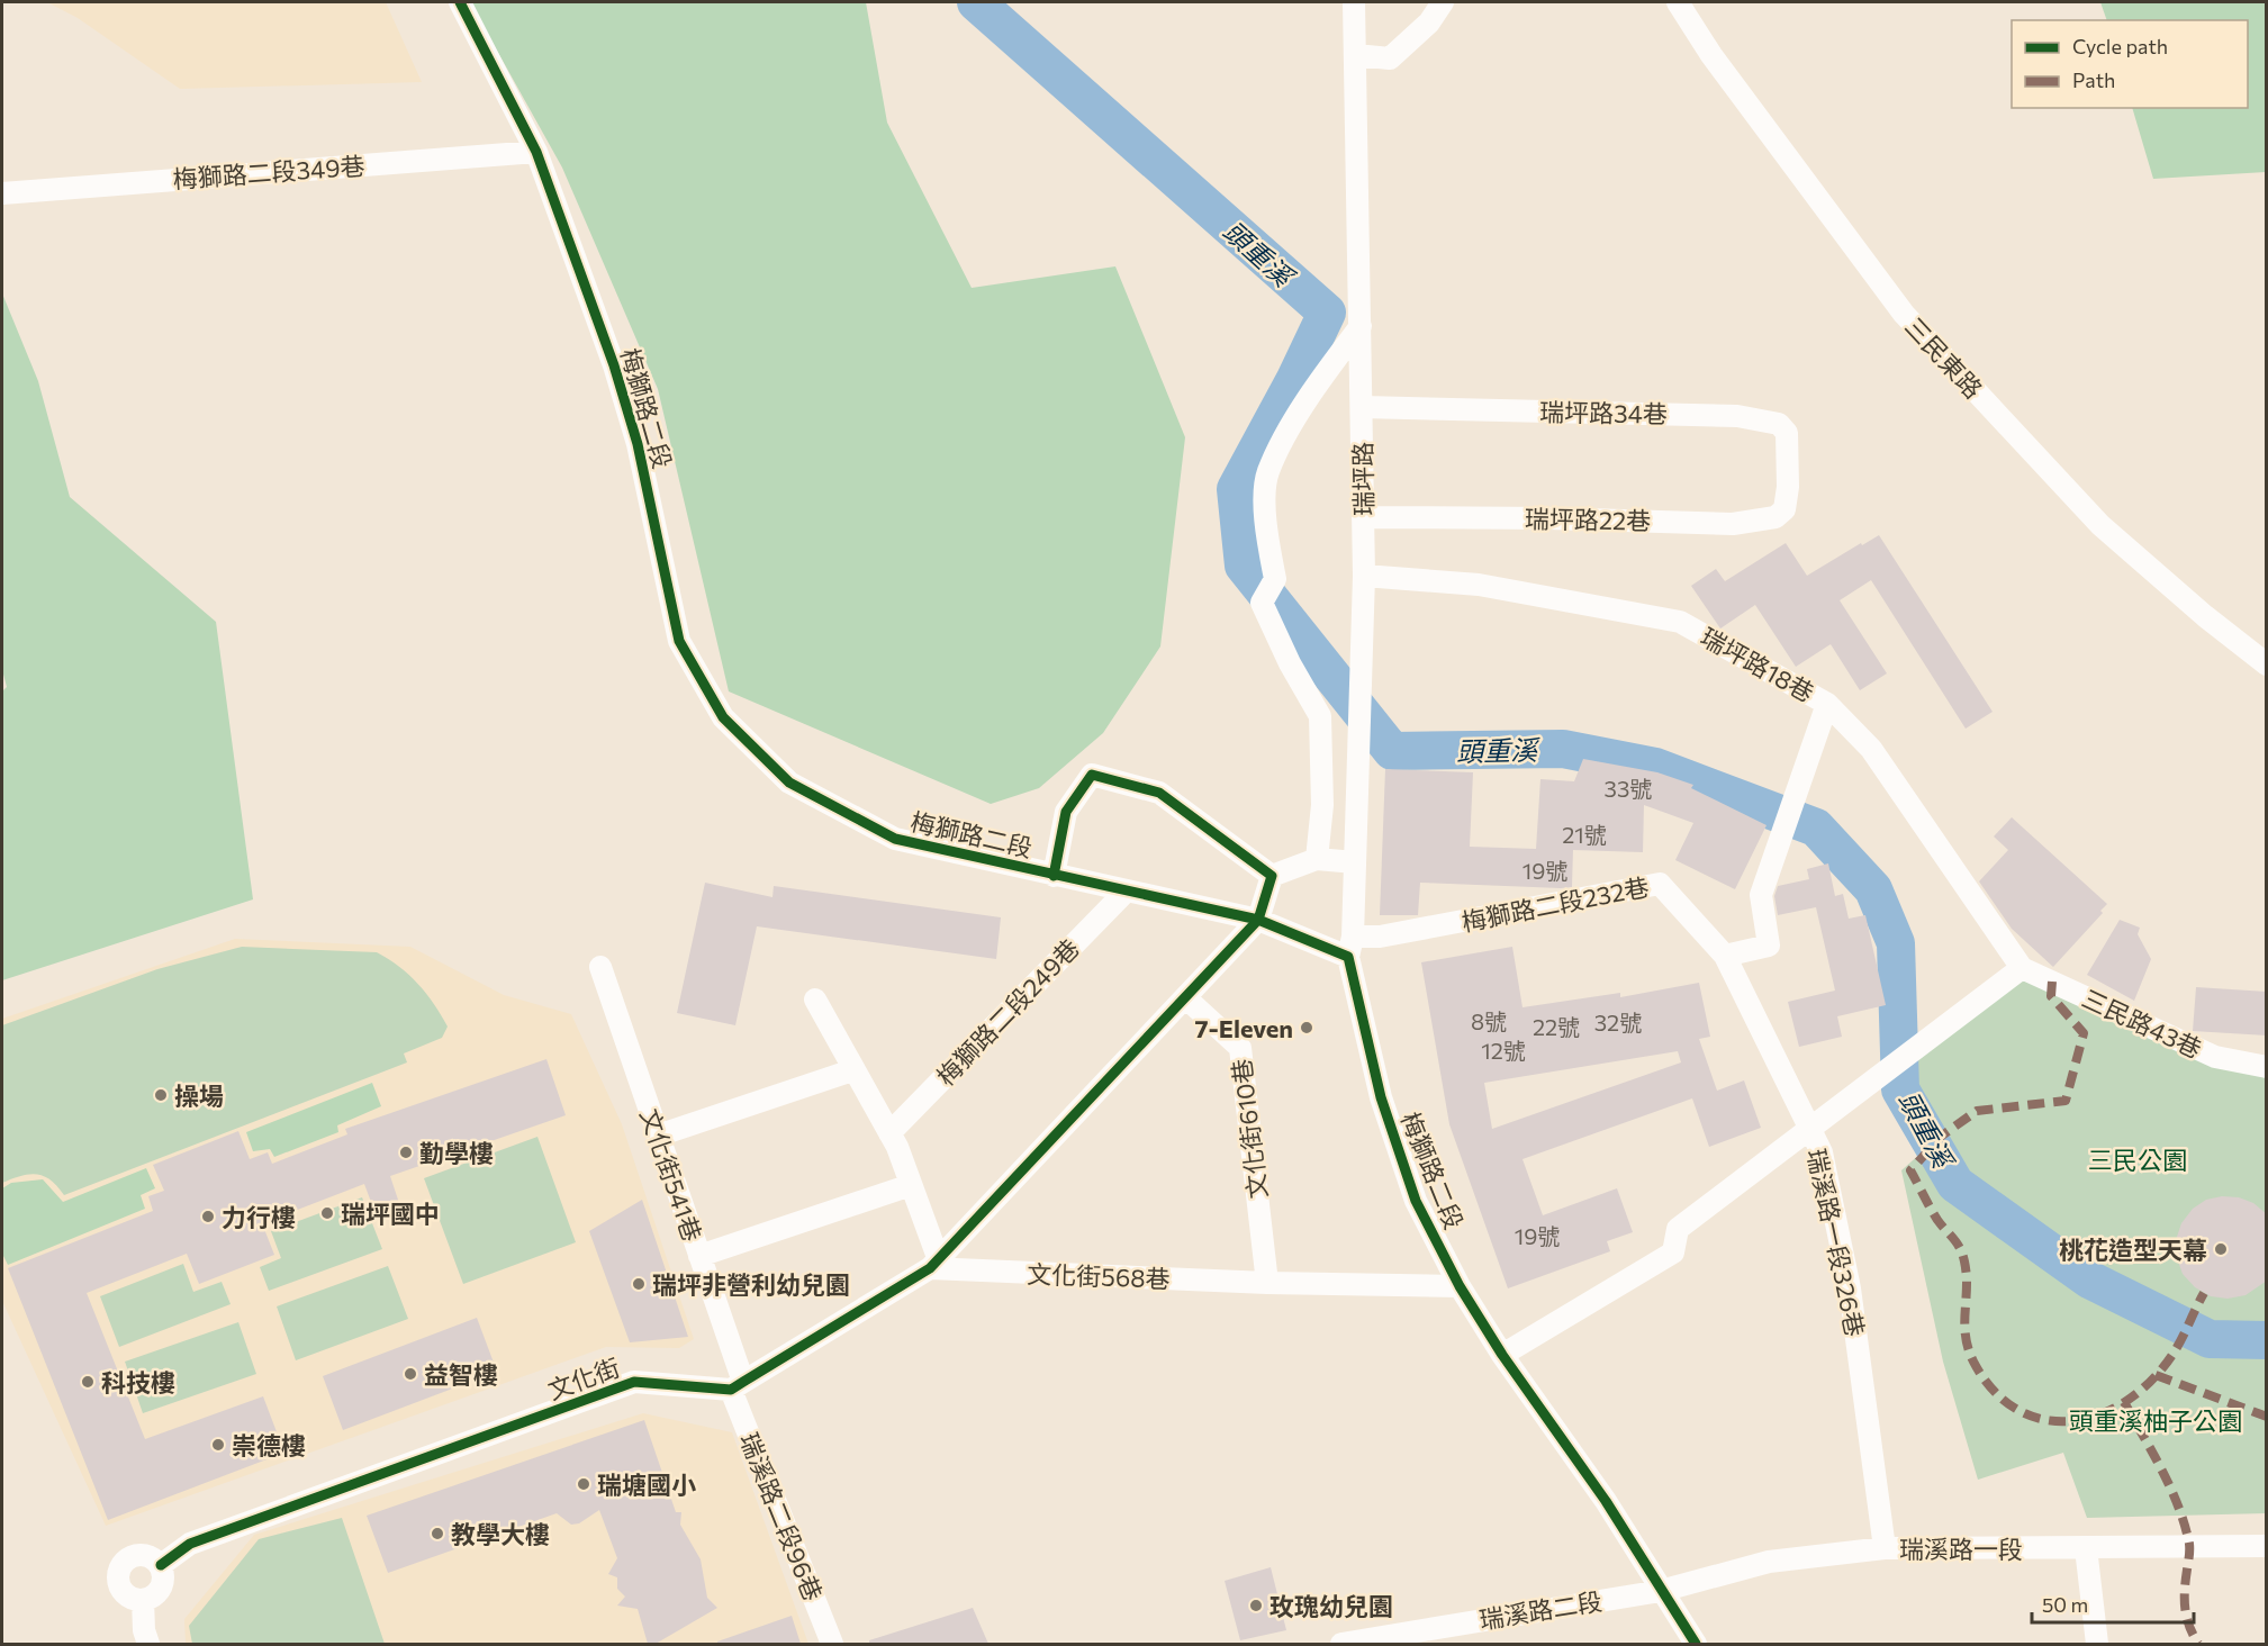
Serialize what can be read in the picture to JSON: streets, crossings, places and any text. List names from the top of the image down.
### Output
{
  "streets": {
    "street": [
      "梅獅路二段349巷",
      "三民東路",
      "梅獅路二段",
      "瑞坪路34巷",
      "瑞坪路",
      "瑞坪路22巷",
      "瑞坪路18巷",
      "梅獅路二段232巷",
      "梅獅路二段249巷",
      "三民路43巷",
      "文化街610巷",
      "文化街541巷",
      "瑞溪路一段326巷",
      "文化街568巷",
      "文化街",
      "瑞溪路二段96巷",
      "瑞溪路一段",
      "瑞溪路二段"
    ]
  },
  "crossings": [
    ["梅獅路二段349巷", "梅獅路二段"],
    ["梅獅路二段", "瑞坪路"],
    ["梅獅路二段", "梅獅路二段232巷"],
    ["梅獅路二段", "梅獅路二段249巷"],
    ["梅獅路二段", "文化街568巷"],
    ["梅獅路二段", "瑞溪路一段"],
    ["梅獅路二段", "瑞溪路二段"],
    ["瑞坪路34巷", "瑞坪路"],
    ["瑞坪路34巷", "瑞坪路22巷"],
    ["瑞坪路", "瑞坪路22巷"],
    ["瑞坪路", "瑞坪路18巷"],
    ["瑞坪路", "梅獅路二段232巷"],
    ["瑞坪路18巷", "三民路43巷"],
    ["梅獅路二段232巷", "瑞溪路一段326巷"],
    ["文化街610巷", "文化街568巷"],
    ["文化街541巷", "文化街"],
    ["文化街541巷", "瑞溪路二段96巷"],
    ["瑞溪路一段326巷", "瑞溪路一段"],
    ["文化街", "瑞溪路二段96巷"],
    ["瑞溪路一段", "瑞溪路二段"]
  ],
  "water": ["頭重溪"],
  "parks": ["三民公園", "頭重溪柚子公園"],
  "places": [
    "7-Eleven",
    "操場",
    "勤學樓",
    "瑞坪國中",
    "力行樓",
    "桃花造型天幕",
    "瑞坪非營利幼兒園",
    "益智樓",
    "科技樓",
    "崇德樓",
    "瑞塘國小",
    "教學大樓",
    "玫瑰幼兒園"
  ],
  "house_numbers": [
    "33號",
    "21號",
    "19號",
    "8號",
    "32號",
    "22號",
    "12號",
    "19號"
  ],
  "legend": ["Cycle path", "Path"],
  "scale_bar": "50 m"
}
